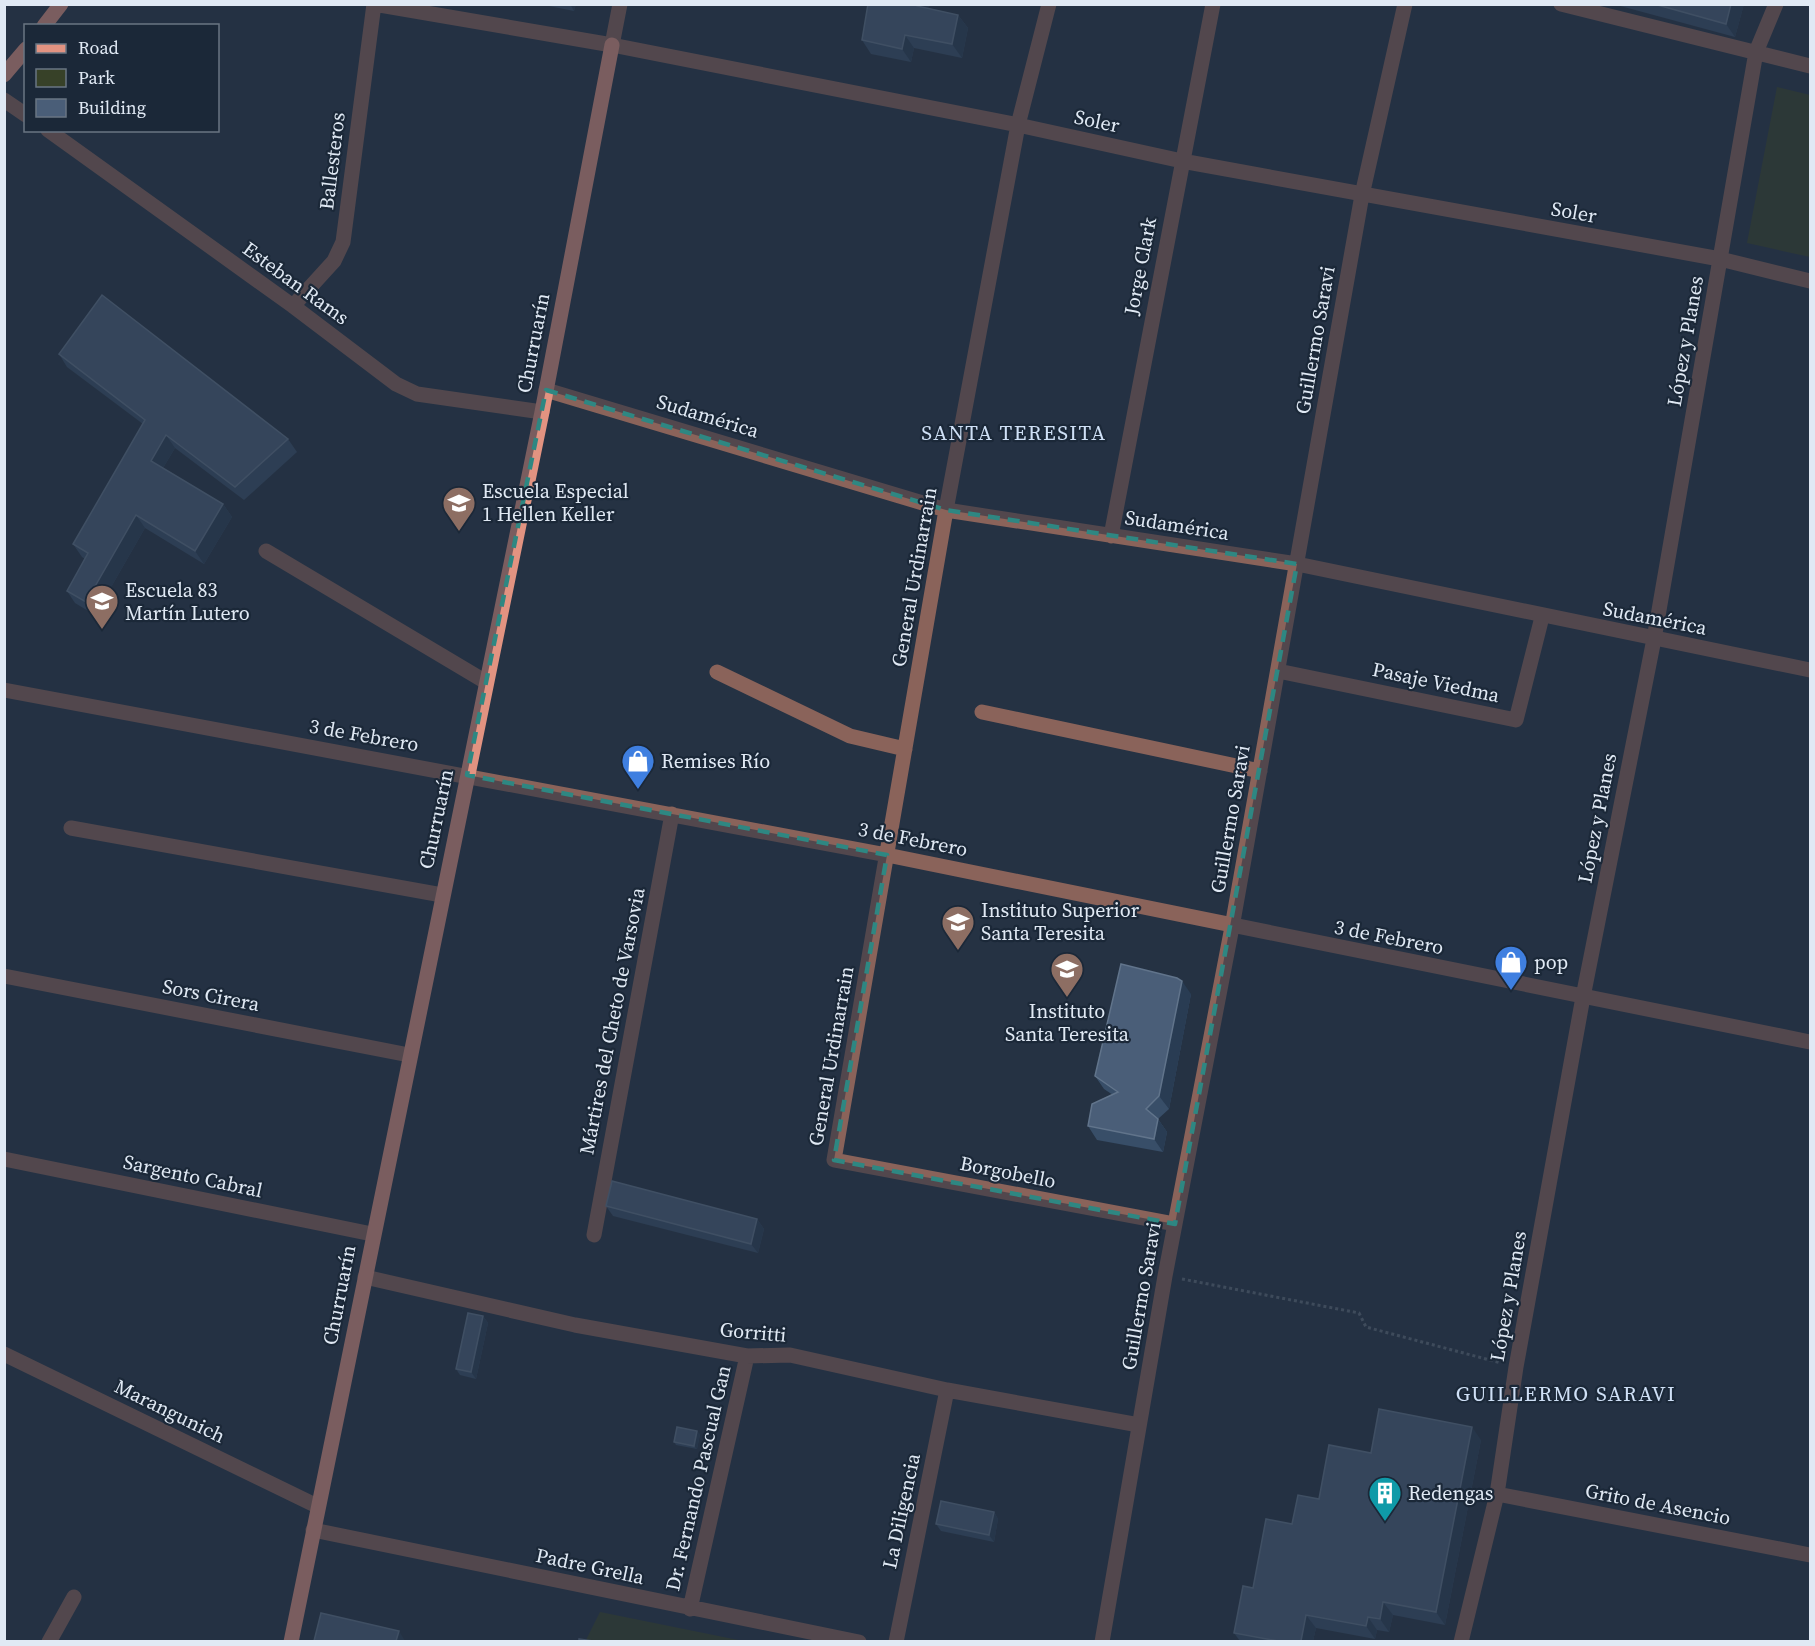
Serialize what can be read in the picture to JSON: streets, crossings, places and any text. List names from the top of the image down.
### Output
{
  "streets": {
    "main road": ["Churruarín"],
    "street": [
      "Soler",
      "Ballesteros",
      "Jorge Clark",
      "Esteban Rams",
      "Guillermo Saravi",
      "López y Planes",
      "Sudamérica",
      "General Urdinarrain",
      "Pasaje Viedma",
      "3 de Febrero",
      "Sors Cirera",
      "Mártires del Cheto de Varsovia",
      "Borgobello",
      "Sargento Cabral",
      "Gorritti",
      "Marangunich",
      "Dr. Fernando Pascual Gan",
      "Grito de Asencio",
      "La Diligencia",
      "Padre Grella"
    ]
  },
  "crossings": [
    ["Soler", "Ballesteros"],
    ["Soler", "Jorge Clark"],
    ["Soler", "Guillermo Saravi"],
    ["Soler", "López y Planes"],
    ["Soler", "Churruarín"],
    ["Soler", "General Urdinarrain"],
    ["Ballesteros", "Esteban Rams"],
    ["Jorge Clark", "Sudamérica"],
    ["Esteban Rams", "Churruarín"],
    ["Guillermo Saravi", "Sudamérica"],
    ["Guillermo Saravi", "Pasaje Viedma"],
    ["Guillermo Saravi", "3 de Febrero"],
    ["Guillermo Saravi", "Borgobello"],
    ["Guillermo Saravi", "Gorritti"],
    ["López y Planes", "Sudamérica"],
    ["López y Planes", "3 de Febrero"],
    ["López y Planes", "Grito de Asencio"],
    ["Churruarín", "Sudamérica"],
    ["Churruarín", "3 de Febrero"],
    ["Churruarín", "Sors Cirera"],
    ["Churruarín", "Sargento Cabral"],
    ["Churruarín", "Gorritti"],
    ["Churruarín", "Marangunich"],
    ["Churruarín", "Padre Grella"],
    ["Sudamérica", "General Urdinarrain"],
    ["Sudamérica", "Pasaje Viedma"],
    ["General Urdinarrain", "3 de Febrero"],
    ["General Urdinarrain", "Borgobello"],
    ["3 de Febrero", "Mártires del Cheto de Varsovia"],
    ["Gorritti", "Dr. Fernando Pascual Gan"],
    ["Gorritti", "La Diligencia"],
    ["Dr. Fernando Pascual Gan", "Padre Grella"]
  ],
  "districts": ["SANTA TERESITA", "GUILLERMO SARAVI"],
  "places": {
    "school or university": [
      "Escuela Especial 1 Hellen Keller",
      "Escuela 83 Martín Lutero",
      "Instituto Superior Santa Teresita",
      "Instituto Santa Teresita"
    ],
    "shop": ["Remises Río", "pop"],
    "building": ["Redengas"]
  },
  "legend": ["Road", "Park", "Building"]
}
